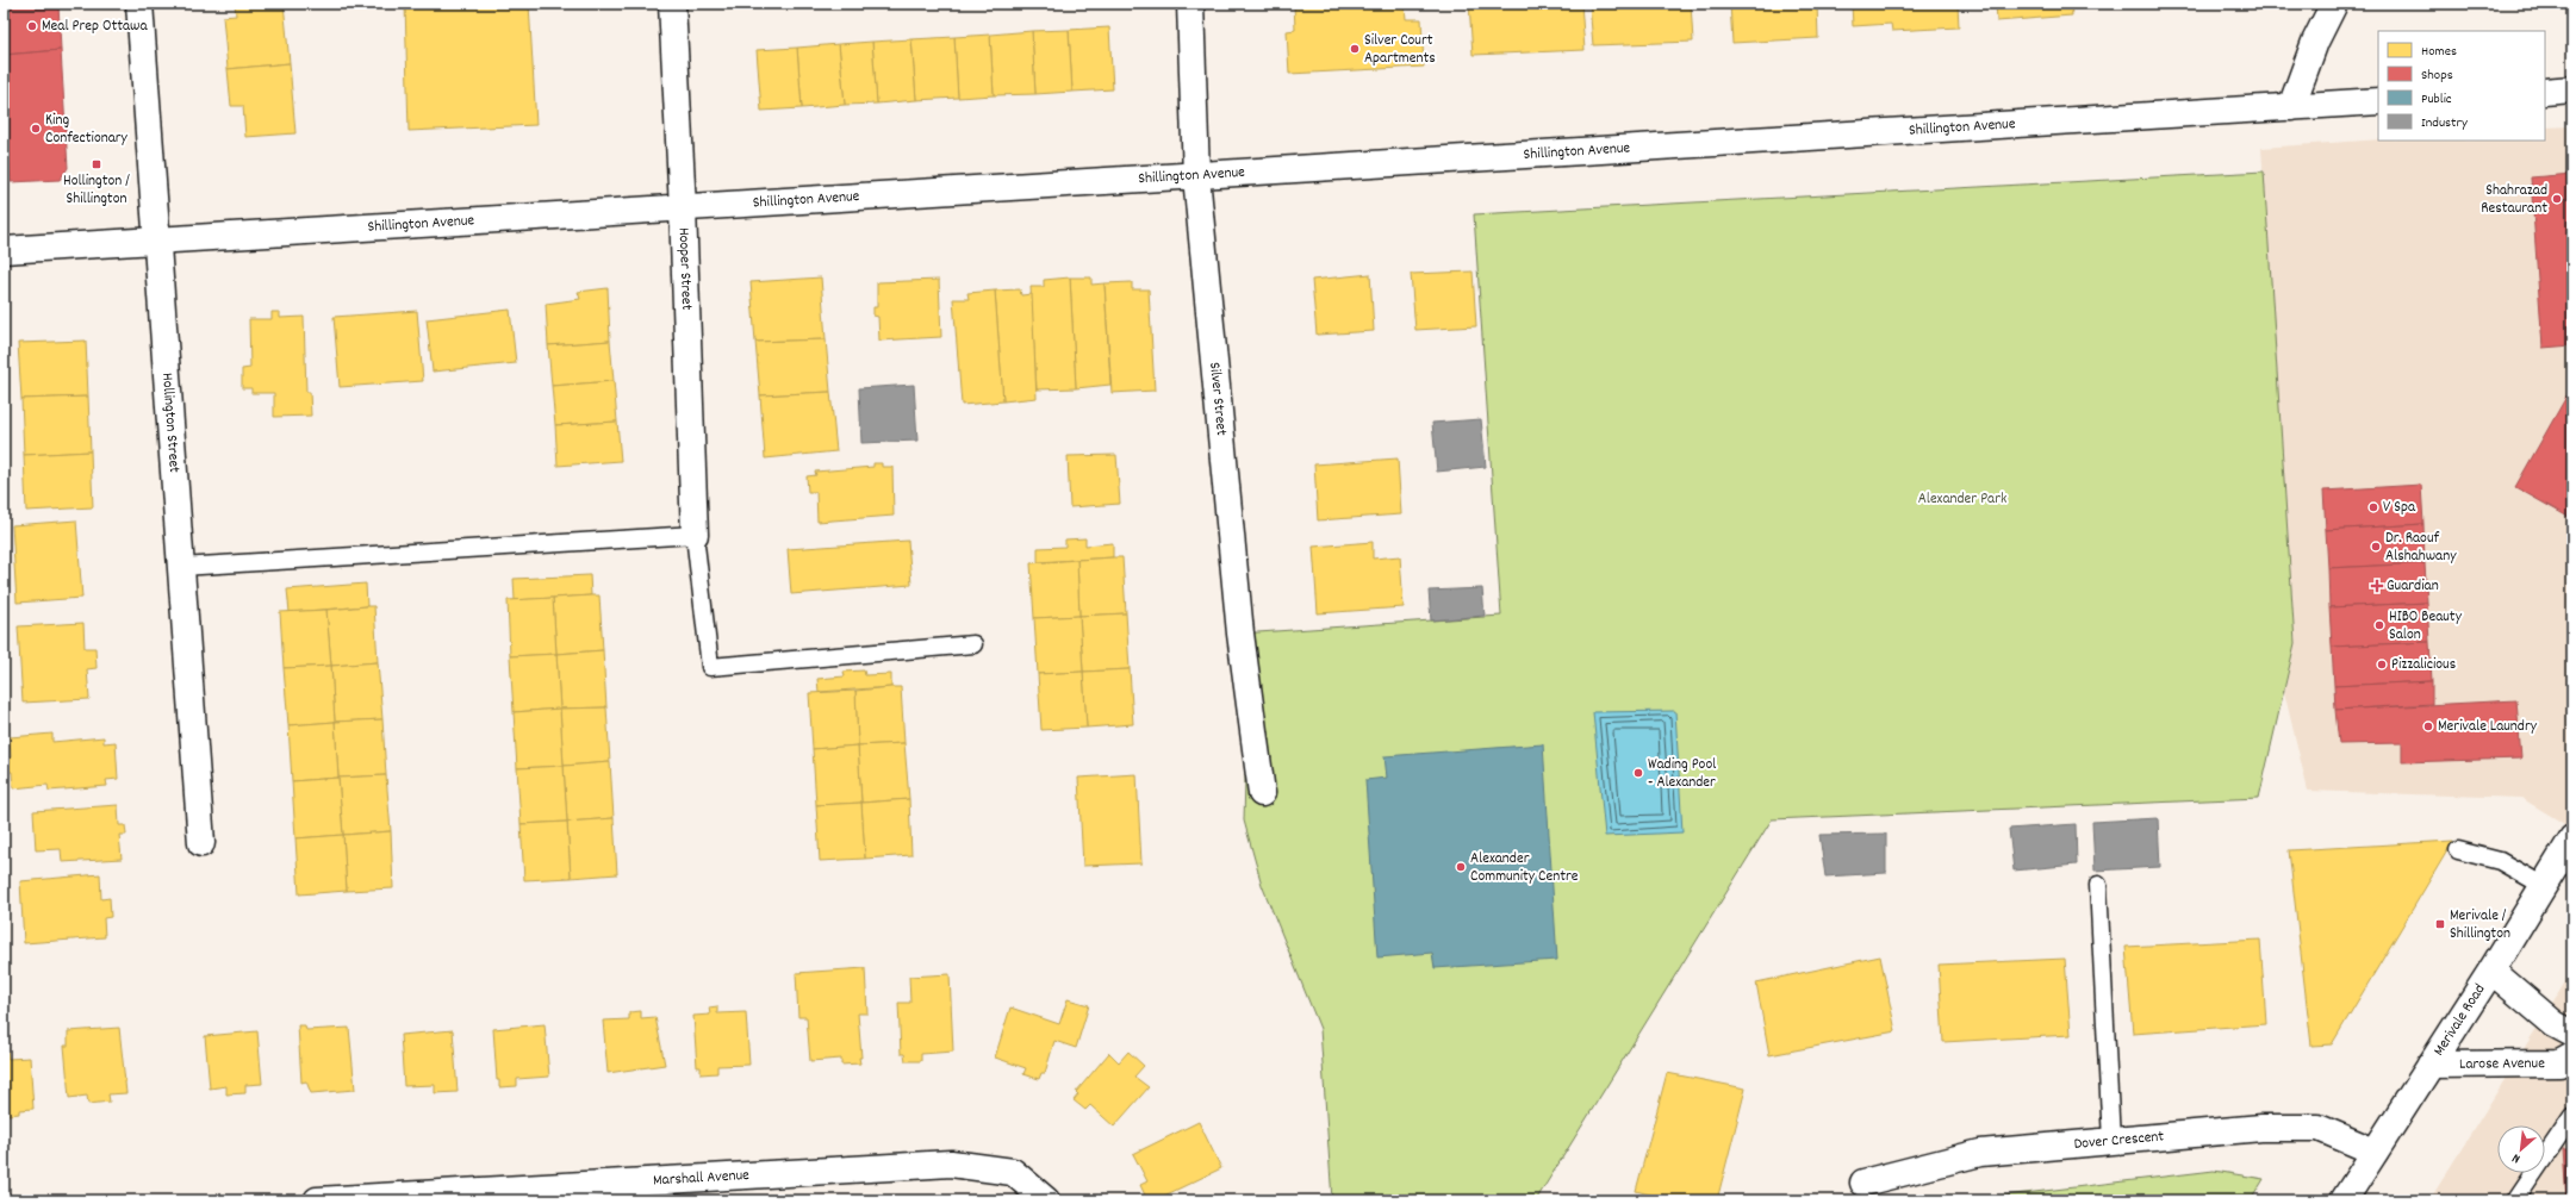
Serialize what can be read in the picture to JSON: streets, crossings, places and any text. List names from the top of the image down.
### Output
{
  "streets": {
    "street": [
      "Shillington Avenue",
      "Hooper Street",
      "Silver Street",
      "Hollington Street",
      "Merivale Road",
      "Larose Avenue",
      "Dover Crescent",
      "Marshall Avenue"
    ]
  },
  "crossings": [
    ["Shillington Avenue", "Hooper Street"],
    ["Shillington Avenue", "Silver Street"],
    ["Shillington Avenue", "Hollington Street"],
    ["Merivale Road", "Larose Avenue"],
    ["Merivale Road", "Dover Crescent"]
  ],
  "parks": ["Alexander Park"],
  "places": {
    "other": [
      "Meal Prep Ottawa",
      "Silver Court Apartments",
      "King Confectionary",
      "Shahrazad Restaurant",
      "V Spa",
      "Dr. Raouf Alshahwany",
      "HIBO Beauty Salon",
      "Pizzalicious",
      "Merivale Laundry",
      "Wading Pool - Alexander",
      "Alexander Community Centre"
    ],
    "transit": ["Hollington / Shillington", "Merivale / Shillington"],
    "health": ["Guardian"]
  },
  "legend": [
    "Homes",
    "Shops",
    "Public",
    "Industry"
  ],
  "north": "bottom left"
}
